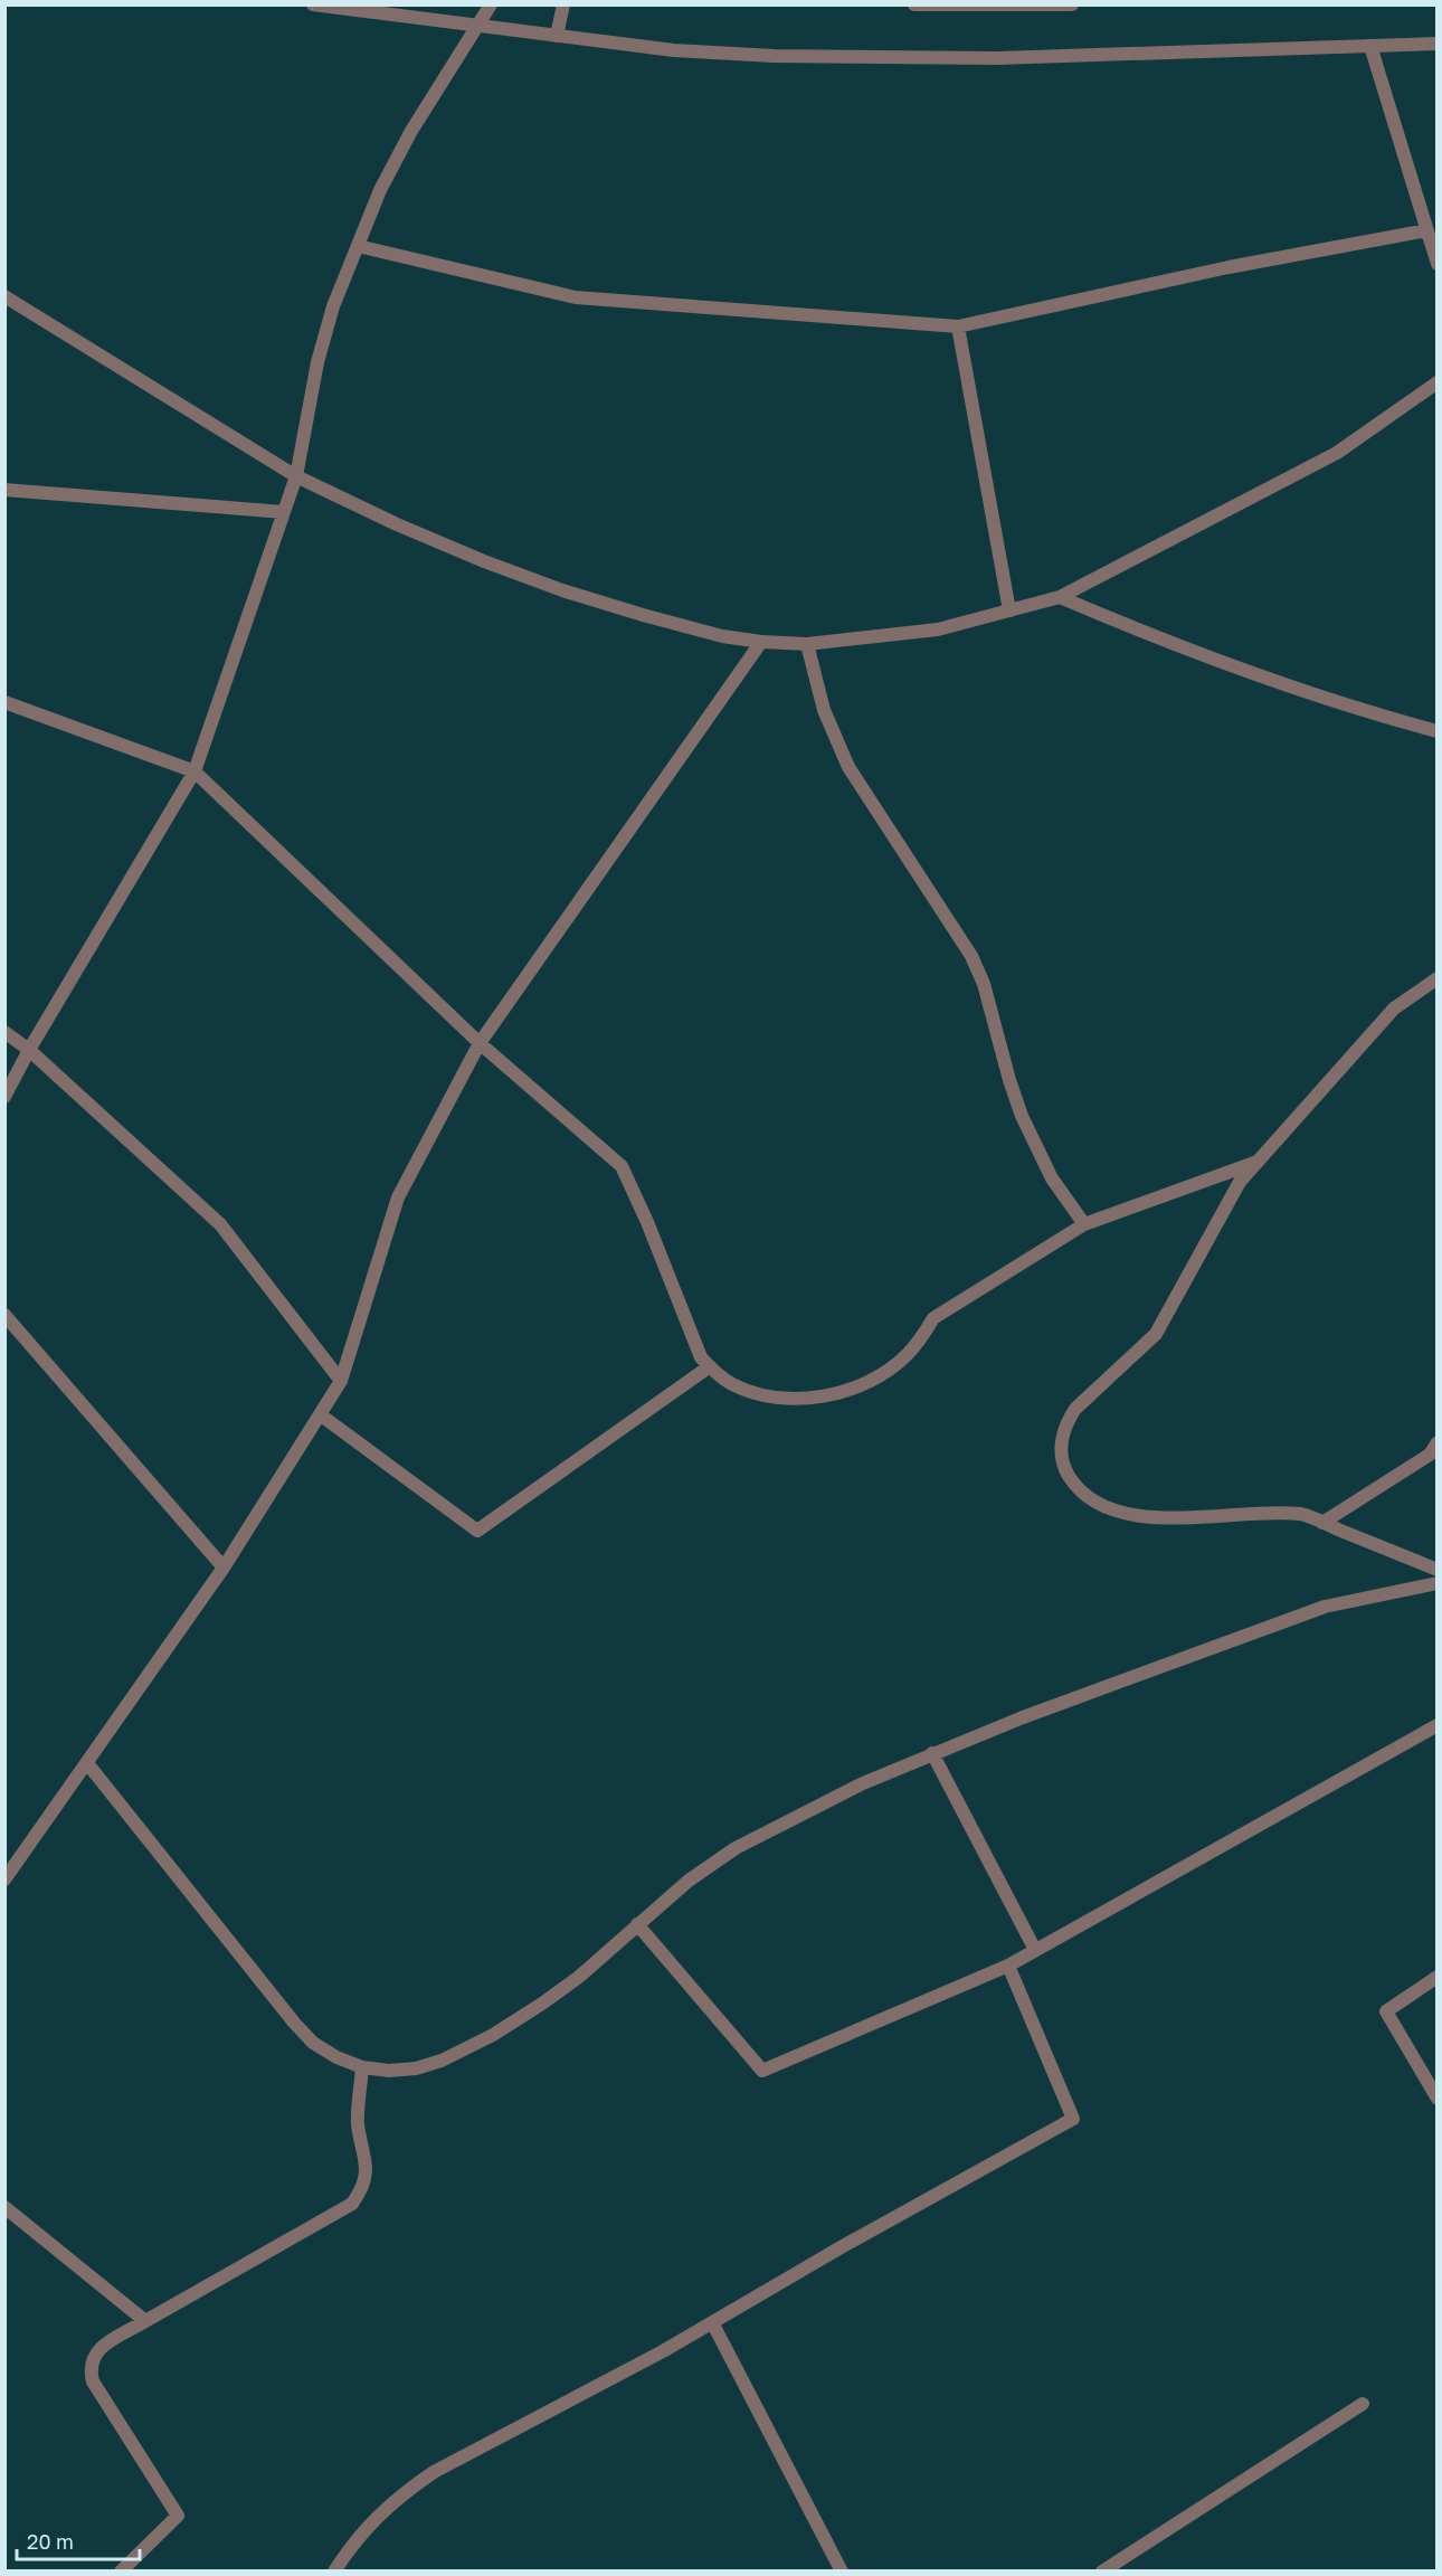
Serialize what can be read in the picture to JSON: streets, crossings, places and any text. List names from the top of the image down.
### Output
{
  "scale_bar": "20 m"
}
